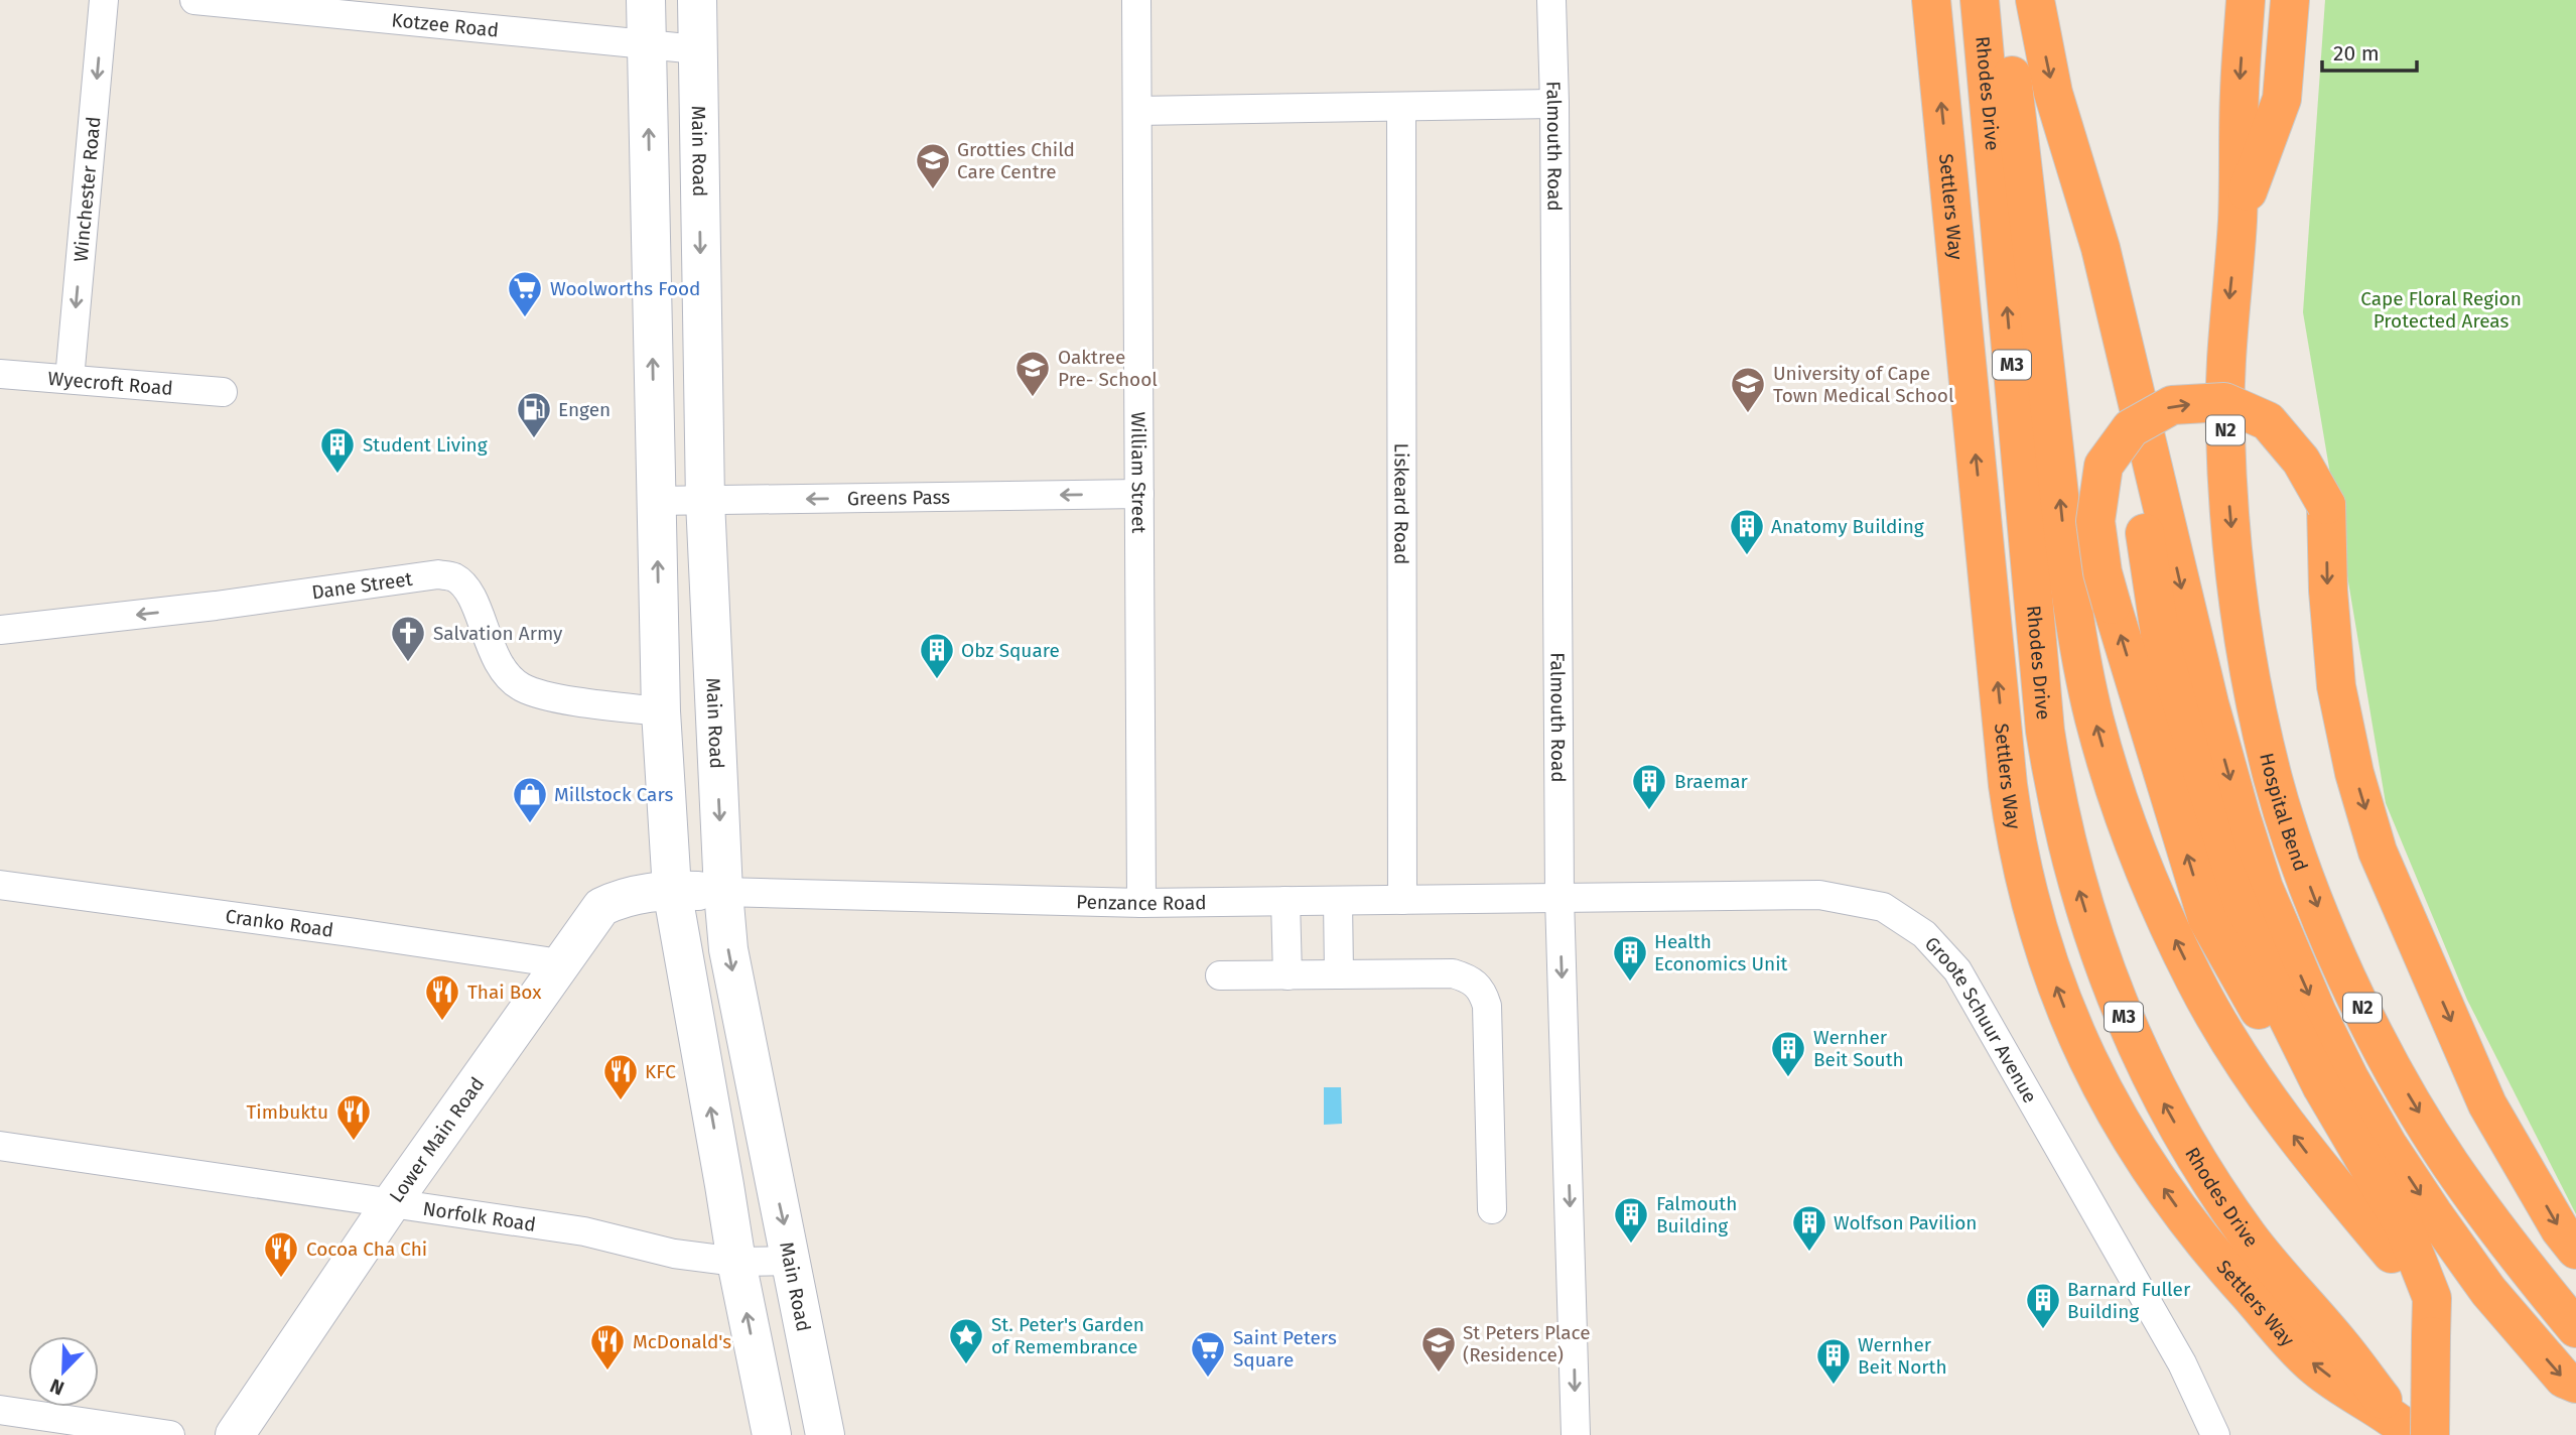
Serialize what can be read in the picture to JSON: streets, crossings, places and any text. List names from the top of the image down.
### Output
{
  "streets": {
    "highway": [
      "Rhodes Drive",
      "Settlers Way",
      "M3",
      "N2",
      "Hospital Bend"
    ],
    "main road": ["Main Road", "Lower Main Road"],
    "street": [
      "Kotzee Road",
      "Falmouth Road",
      "Winchester Road",
      "Wyecroft Road",
      "William Street",
      "Greens Pass",
      "Liskeard Road",
      "Dane Street",
      "Penzance Road",
      "Cranko Road",
      "Groote Schuur Avenue",
      "Norfolk Road"
    ]
  },
  "crossings": [
    ["Kotzee Road", "Main Road"],
    ["Rhodes Drive", "M3"],
    ["Falmouth Road", "Penzance Road"],
    ["Falmouth Road", "Groote Schuur Avenue"],
    ["Main Road", "Greens Pass"],
    ["Main Road", "Penzance Road"],
    ["Main Road", "Lower Main Road"],
    ["Main Road", "Norfolk Road"],
    ["Winchester Road", "Wyecroft Road"],
    ["N2", "Hospital Bend"],
    ["William Street", "Greens Pass"],
    ["William Street", "Penzance Road"],
    ["Liskeard Road", "Penzance Road"],
    ["Penzance Road", "Groote Schuur Avenue"],
    ["Penzance Road", "Lower Main Road"],
    ["Cranko Road", "Lower Main Road"],
    ["Lower Main Road", "Norfolk Road"]
  ],
  "one_way": [
    "Falmouth Road",
    "Winchester Road",
    "Greens Pass",
    "Dane Street"
  ],
  "parks": ["Cape Floral Region Protected Areas"],
  "places": {
    "school or university": [
      "Grotties Child Care Centre",
      "Oaktree Pre- School",
      "University of Cape Town Medical School",
      "St Peters Place (Residence)"
    ],
    "supermarket": ["Woolworths Food", "Saint Peters Square"],
    "fuel station": ["Engen"],
    "building": [
      "Student Living",
      "Anatomy Building",
      "Obz Square",
      "Braemar",
      "Health Economics Unit",
      "Wernher Beit South",
      "Falmouth Building",
      "Wolfson Pavilion",
      "Barnard Fuller Building",
      "Wernher Beit North"
    ],
    "church": ["Salvation Army"],
    "shop": ["Millstock Cars"],
    "restaurant": [
      "Thai Box",
      "KFC",
      "Timbuktu",
      "Cocoa Cha Chi",
      "McDonald's"
    ],
    "place": ["St. Peter's Garden of Remembrance"]
  },
  "scale_bar": "20 m",
  "north": "bottom left"
}
